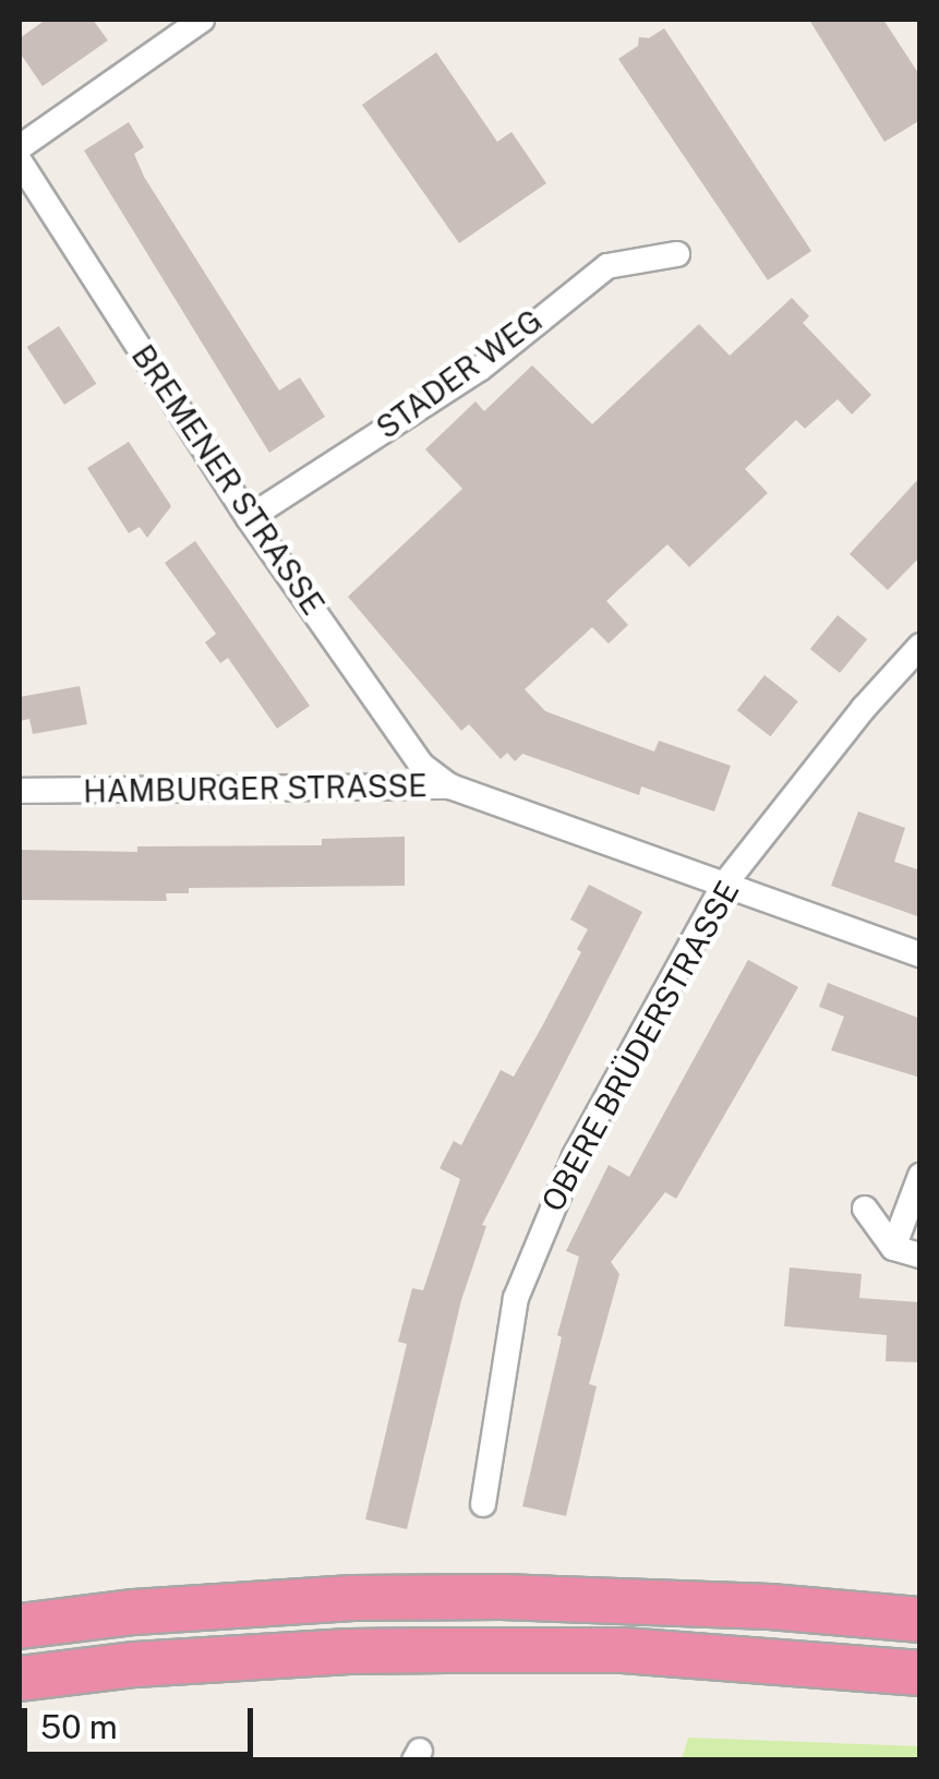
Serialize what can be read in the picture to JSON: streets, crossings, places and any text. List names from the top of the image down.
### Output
{
  "streets": {
    "street": [
      "STADER WEG",
      "BREMENER STRASSE",
      "HAMBURGER STRASSE",
      "OBERE BRÜDERSTRASSE"
    ]
  },
  "crossings": [
    ["STADER WEG", "BREMENER STRASSE"],
    ["BREMENER STRASSE", "HAMBURGER STRASSE"],
    ["HAMBURGER STRASSE", "OBERE BRÜDERSTRASSE"]
  ],
  "scale_bar": "50 m"
}
